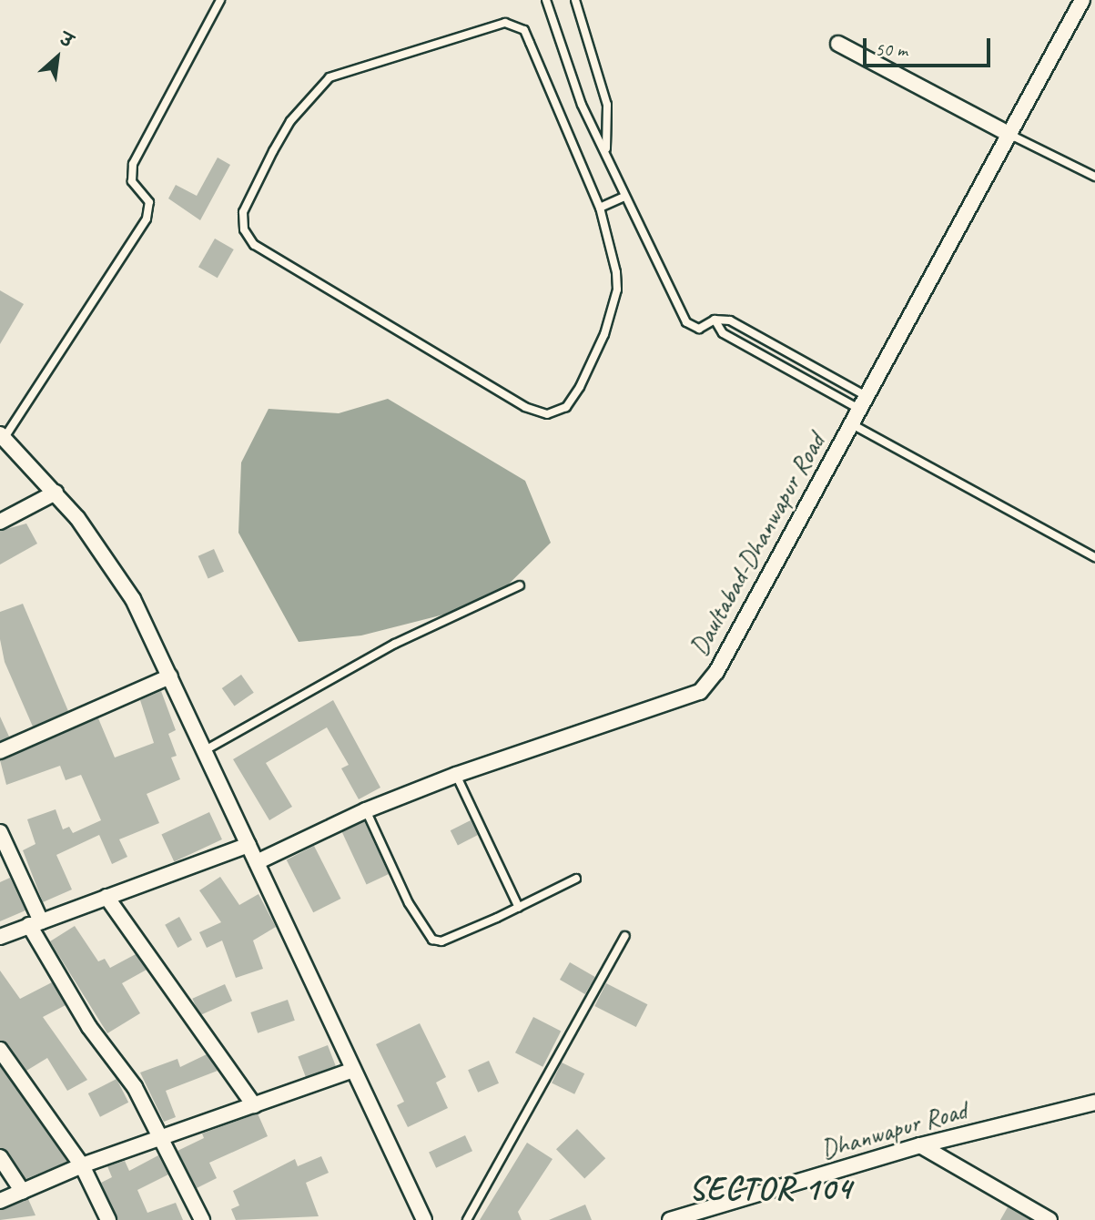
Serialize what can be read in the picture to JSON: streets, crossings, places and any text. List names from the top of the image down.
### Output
{
  "streets": {
    "street": ["Daultabad-Dhanwapur Road", "Dhanwapur Road"]
  },
  "districts": ["SECTOR 104"],
  "scale_bar": "50 m",
  "north": "top right"
}
